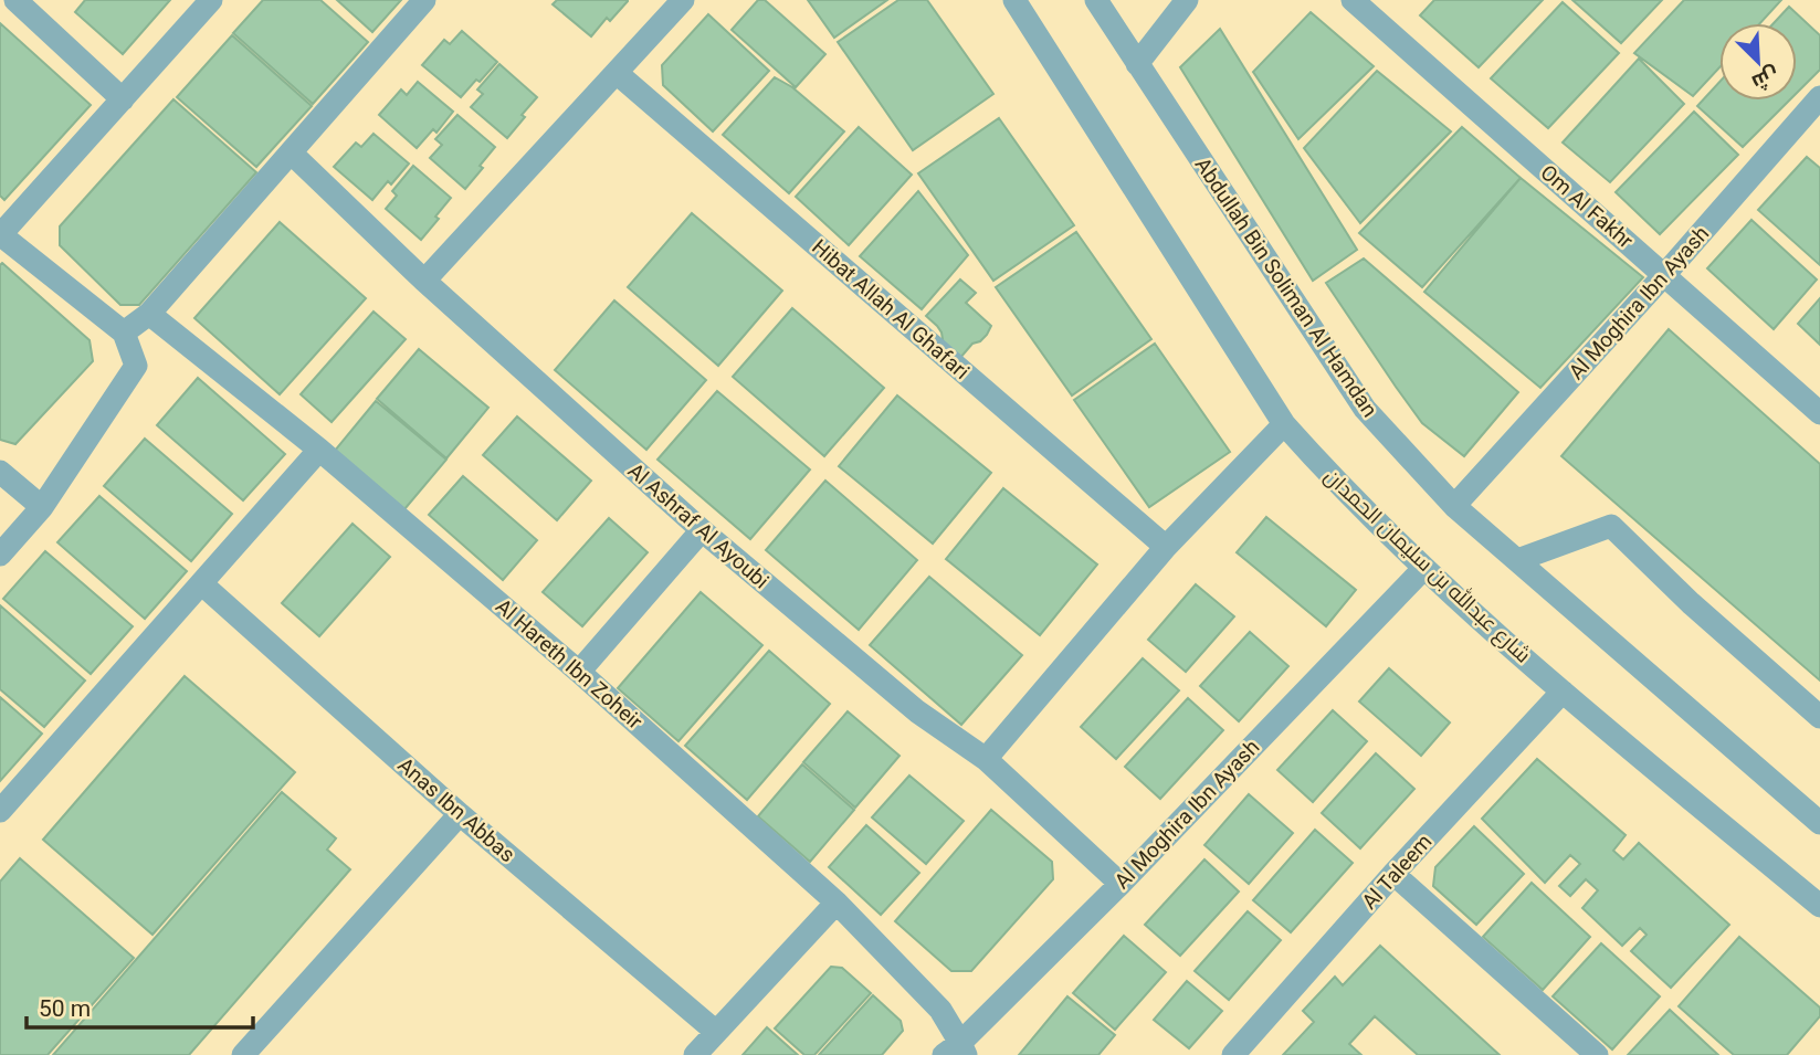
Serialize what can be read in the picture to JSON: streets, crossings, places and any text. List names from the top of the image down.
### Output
{
  "streets": {
    "street": [
      "Om Al Fakhr",
      "Abdullah Bin Soliman Al Hamdan",
      "Al Moghira Ibn Ayash",
      "Hibat Allah Al Ghafari",
      "Al Ashraf Al Ayoubi",
      "شارع عبدالله بن سليمان الحمدان",
      "Al Hareth Ibn Zoheir",
      "Anas Ibn Abbas",
      "Al Taleem"
    ]
  },
  "crossings": [
    ["Om Al Fakhr", "Al Moghira Ibn Ayash"],
    ["Abdullah Bin Soliman Al Hamdan", "Al Moghira Ibn Ayash"],
    ["Al Moghira Ibn Ayash", "Al Ashraf Al Ayoubi"],
    ["Al Moghira Ibn Ayash", "شارع عبدالله بن سليمان الحمدان"],
    ["Al Moghira Ibn Ayash", "Al Hareth Ibn Zoheir"],
    ["شارع عبدالله بن سليمان الحمدان", "Al Taleem"]
  ],
  "scale_bar": "50 m",
  "north": "bottom right"
}
